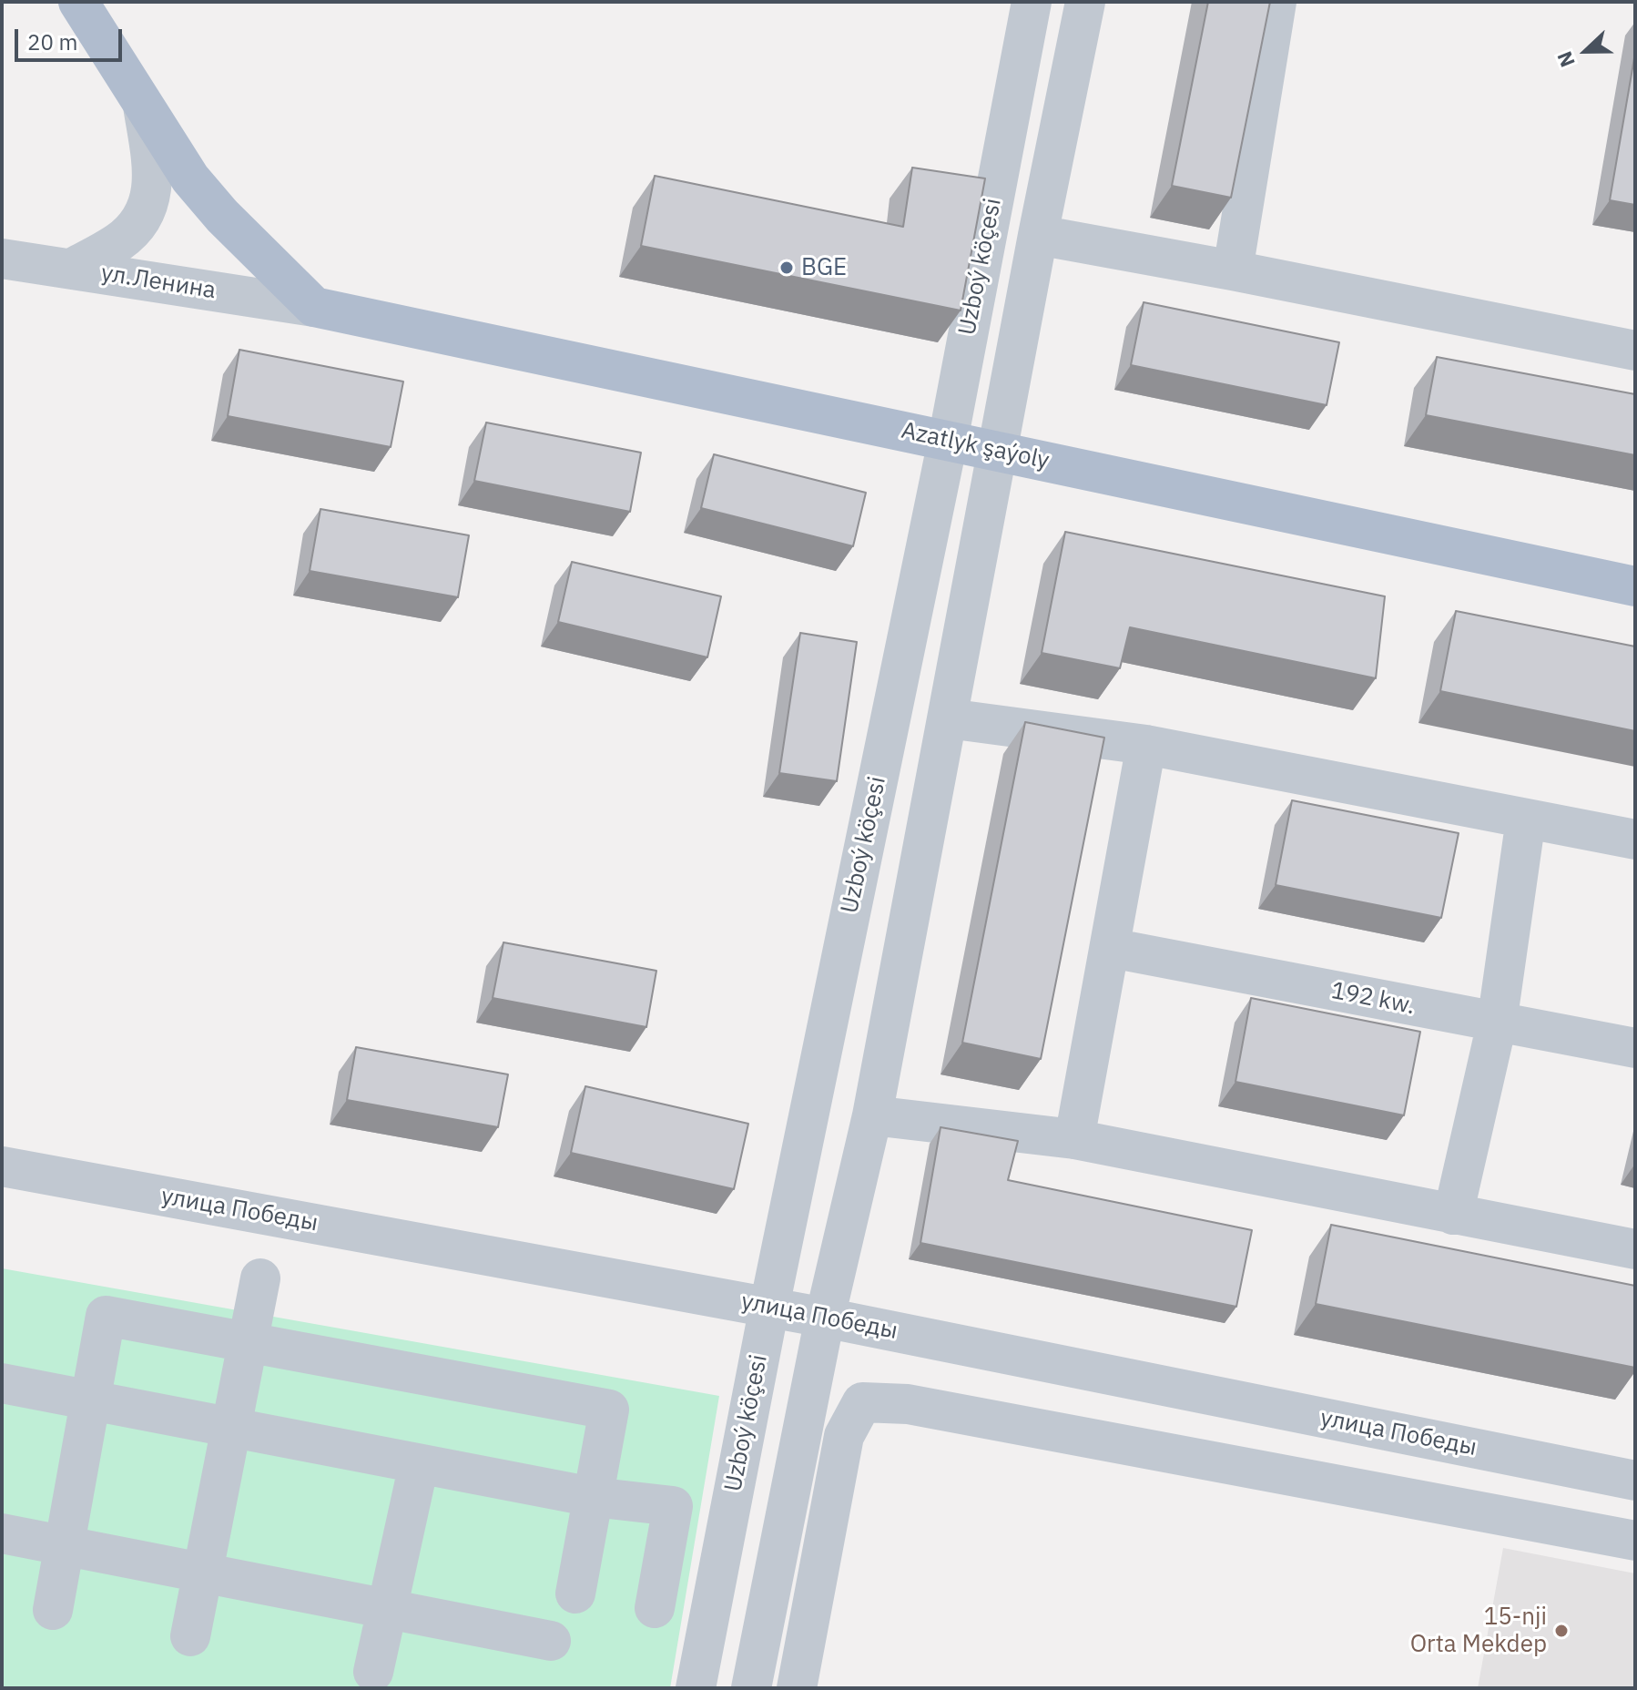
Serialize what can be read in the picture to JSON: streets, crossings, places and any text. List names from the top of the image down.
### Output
{
  "streets": {
    "main road": ["Azatlyk şaýoly"],
    "street": [
      "Uzboý köçesi",
      "ул.Ленина",
      "192 kw.",
      "улица Победы"
    ]
  },
  "crossings": [
    ["Uzboý köçesi", "Azatlyk şaýoly"],
    ["Uzboý köçesi", "улица Победы"],
    ["ул.Ленина", "Azatlyk şaýoly"]
  ],
  "places": ["BGE", "15-nji Orta Mekdep"],
  "scale_bar": "20 m",
  "north": "left"
}
